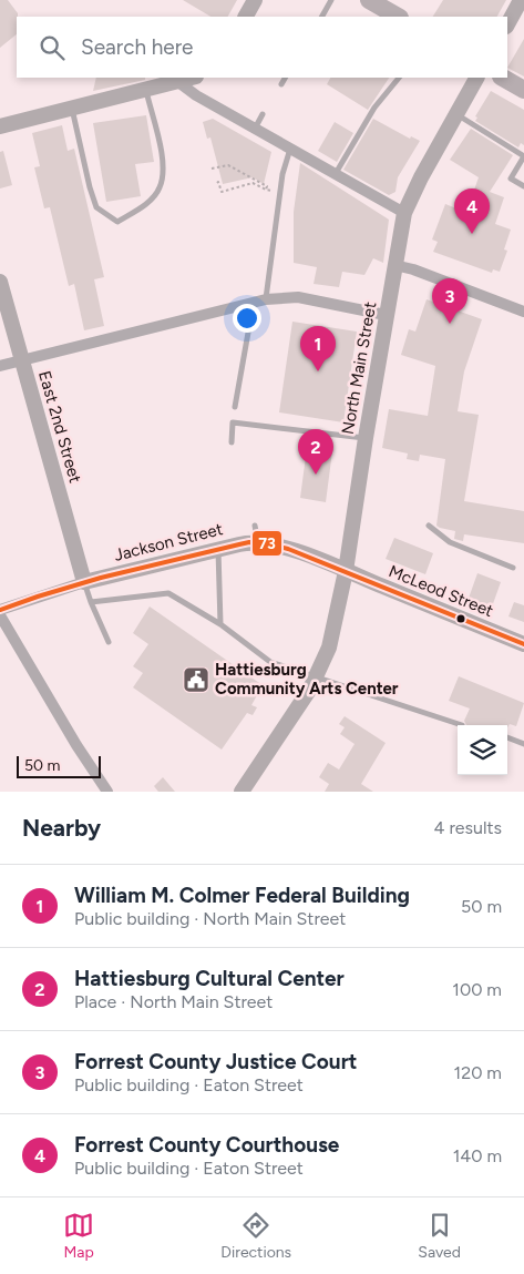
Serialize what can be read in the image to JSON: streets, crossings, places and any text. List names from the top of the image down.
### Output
{
  "streets": {
    "main road": [
      "North Main Street",
      "East 2nd Street",
      "Jackson Street",
      "McLeod Street"
    ]
  },
  "crossings": [
    ["North Main Street", "Jackson Street"],
    ["North Main Street", "McLeod Street"],
    ["East 2nd Street", "Jackson Street"],
    ["Jackson Street", "McLeod Street"]
  ],
  "places": {
    "public building": ["Hattiesburg Community Arts Center"]
  },
  "lines": ["transit line 73"],
  "scale_bar": "50 m",
  "page": {
    "search": "Search here",
    "pins": [
      "4",
      "3",
      "1",
      "2"
    ],
    "scale": "50 m",
    "heading": ["Nearby", "4 results"],
    "list": [
      {
        "mark": "1",
        "name": "William M. Colmer Federal Building",
        "note": "Public building · North Main Street",
        "value": "50 m"
      },
      {
        "mark": "2",
        "name": "Hattiesburg Cultural Center",
        "note": "Place · North Main Street",
        "value": "100 m"
      },
      {
        "mark": "3",
        "name": "Forrest County Justice Court",
        "note": "Public building · Eaton Street",
        "value": "120 m"
      },
      {
        "mark": "4",
        "name": "Forrest County Courthouse",
        "note": "Public building · Eaton Street",
        "value": "140 m"
      }
    ],
    "nav": ["Map", "Directions", "Saved"]
  }
}
